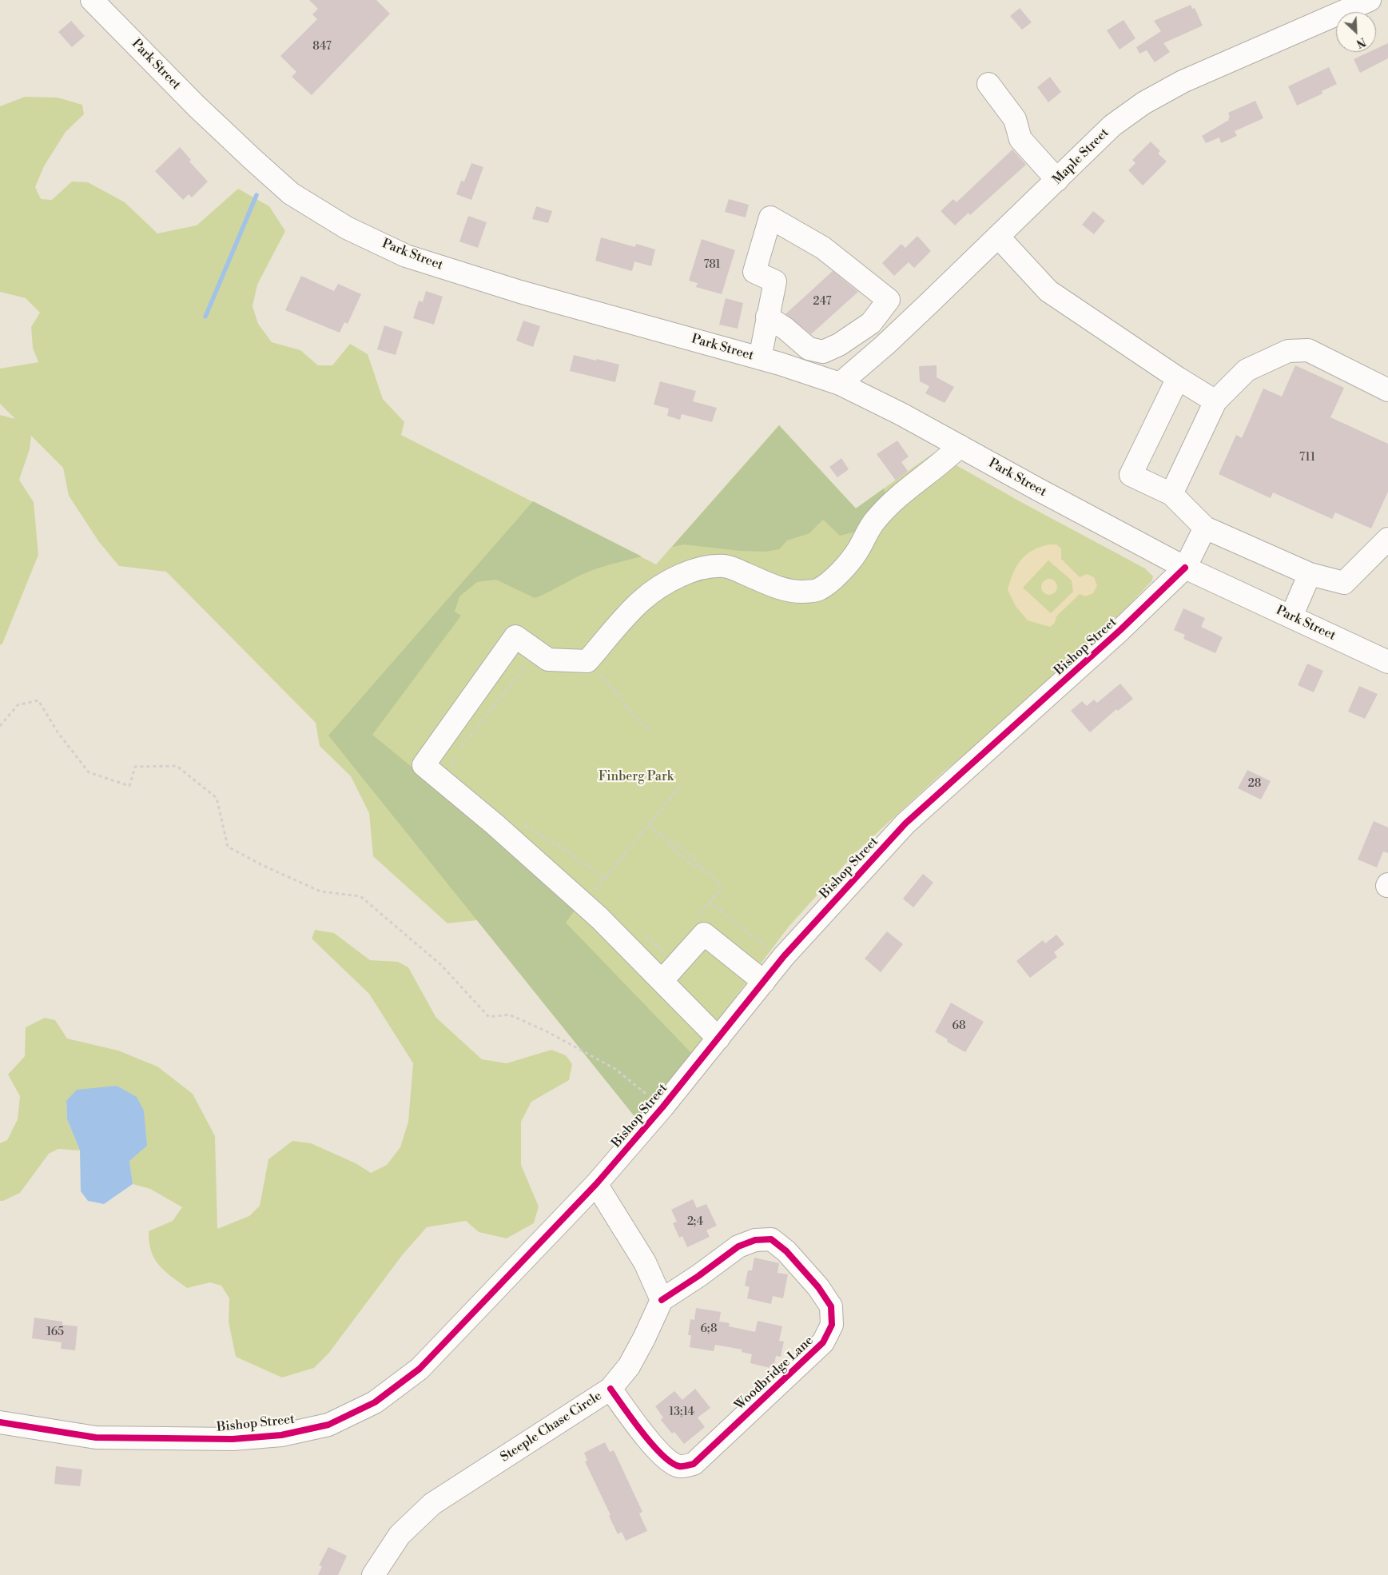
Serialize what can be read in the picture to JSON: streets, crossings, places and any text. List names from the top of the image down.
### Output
{
  "streets": {
    "street": [
      "Park Street",
      "Maple Street",
      "Bishop Street",
      "Woodbridge Lane",
      "Steeple Chase Circle"
    ]
  },
  "crossings": [
    ["Park Street", "Maple Street"],
    ["Park Street", "Bishop Street"],
    ["Woodbridge Lane", "Steeple Chase Circle"]
  ],
  "parks": ["Finberg Park"],
  "house_numbers": [
    "847",
    "781",
    "247",
    "711",
    "28",
    "68",
    "2;4",
    "6;8",
    "165",
    "13;14"
  ],
  "north": "bottom right"
}
